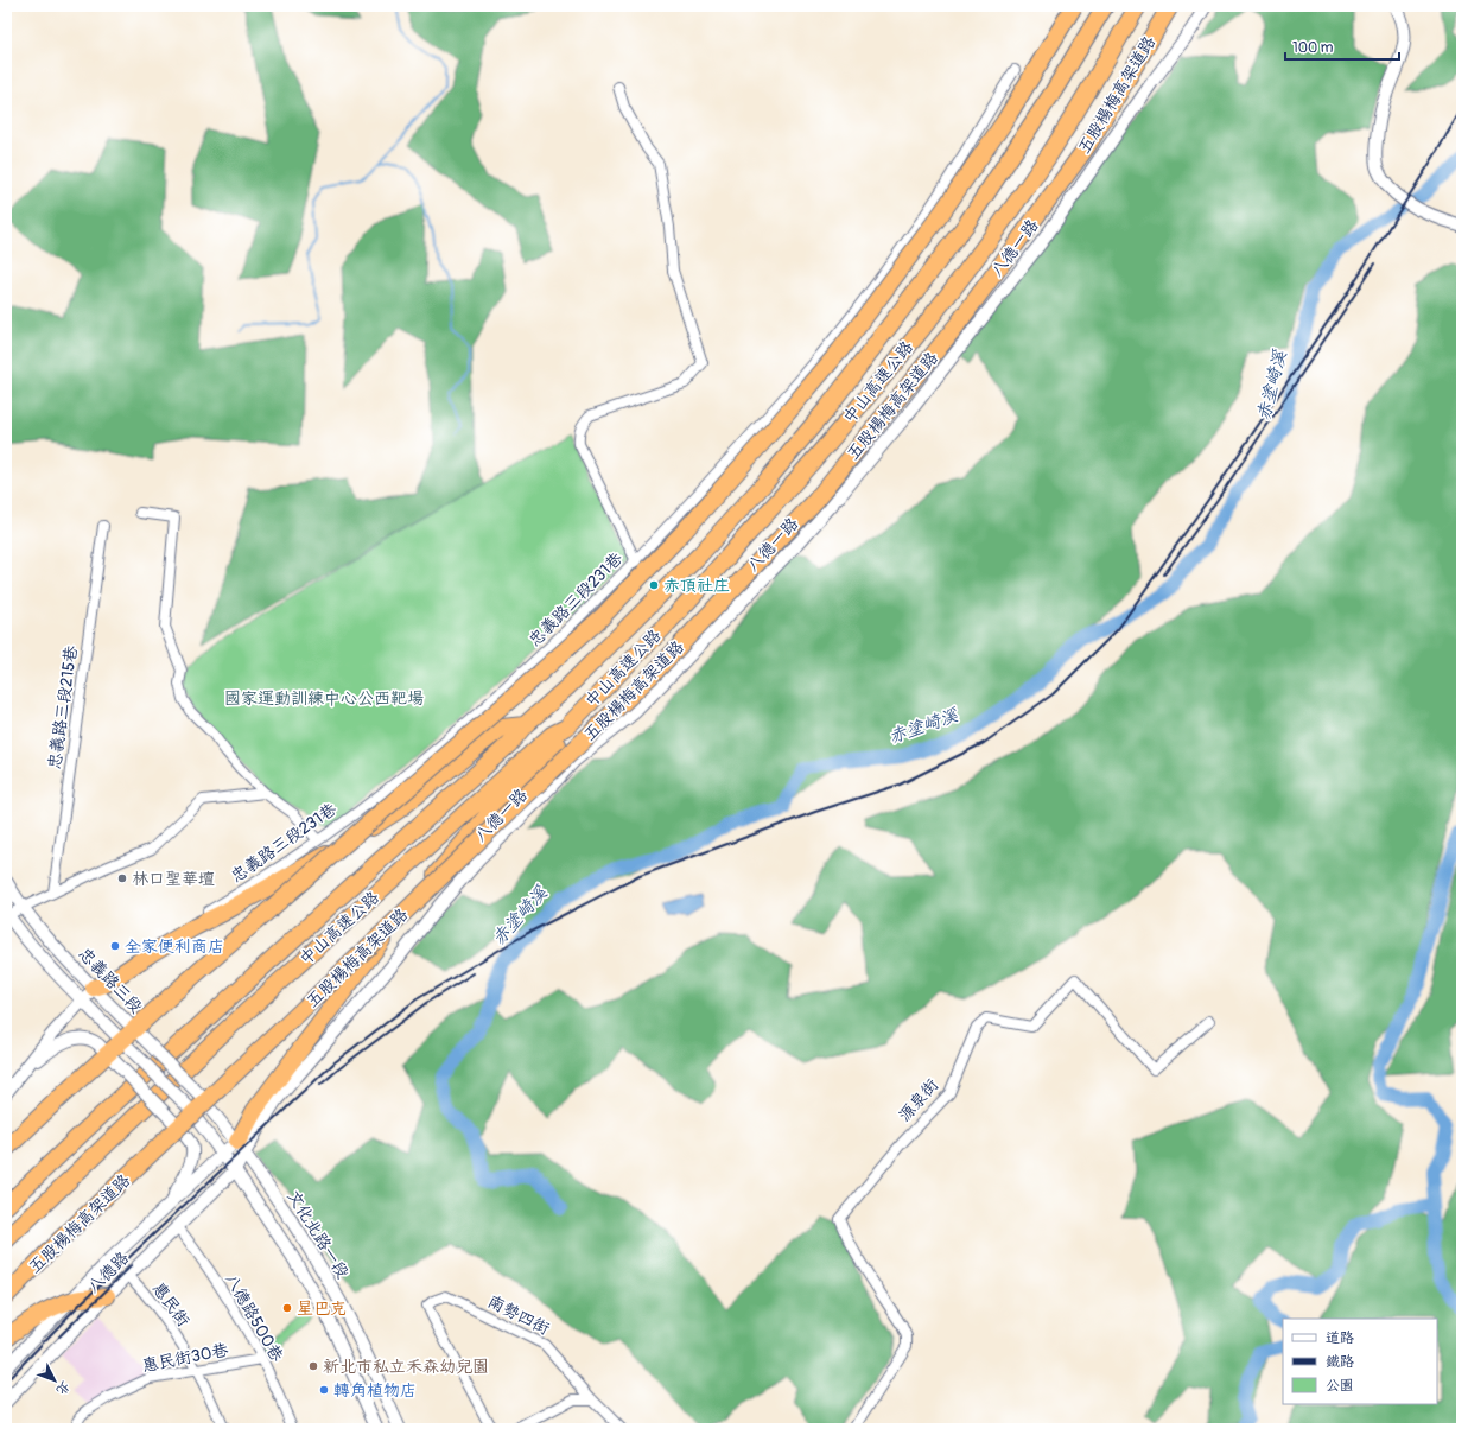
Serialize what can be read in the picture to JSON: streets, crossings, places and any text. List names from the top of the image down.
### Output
{
  "streets": {
    "highway": ["五股楊梅高架道路", "中山高速公路"],
    "street": [
      "八德一路",
      "忠義路三段231巷",
      "忠義路三段215巷",
      "忠義路三段",
      "源泉街",
      "文化北路一段",
      "八德路",
      "惠民街",
      "南勢四街",
      "八德路500巷",
      "惠民街30巷"
    ]
  },
  "crossings": [
    ["八德一路", "文化北路一段"],
    ["八德一路", "八德路"],
    ["忠義路三段231巷", "忠義路三段"],
    ["忠義路三段", "文化北路一段"],
    ["文化北路一段", "八德路"],
    ["八德路", "惠民街"],
    ["八德路", "八德路500巷"],
    ["惠民街", "惠民街30巷"],
    ["八德路500巷", "惠民街30巷"]
  ],
  "water": ["赤塗崎溪"],
  "parks": ["國家運動訓練中心公西靶場"],
  "places": [
    "赤頂社庄",
    "林口聖華壇",
    "全家便利商店",
    "星巴克",
    "新北市私立禾森幼兒園",
    "轉角植物店"
  ],
  "legend": ["道路", "鐵路", "公園"],
  "scale_bar": "100 m",
  "north": "bottom right"
}
